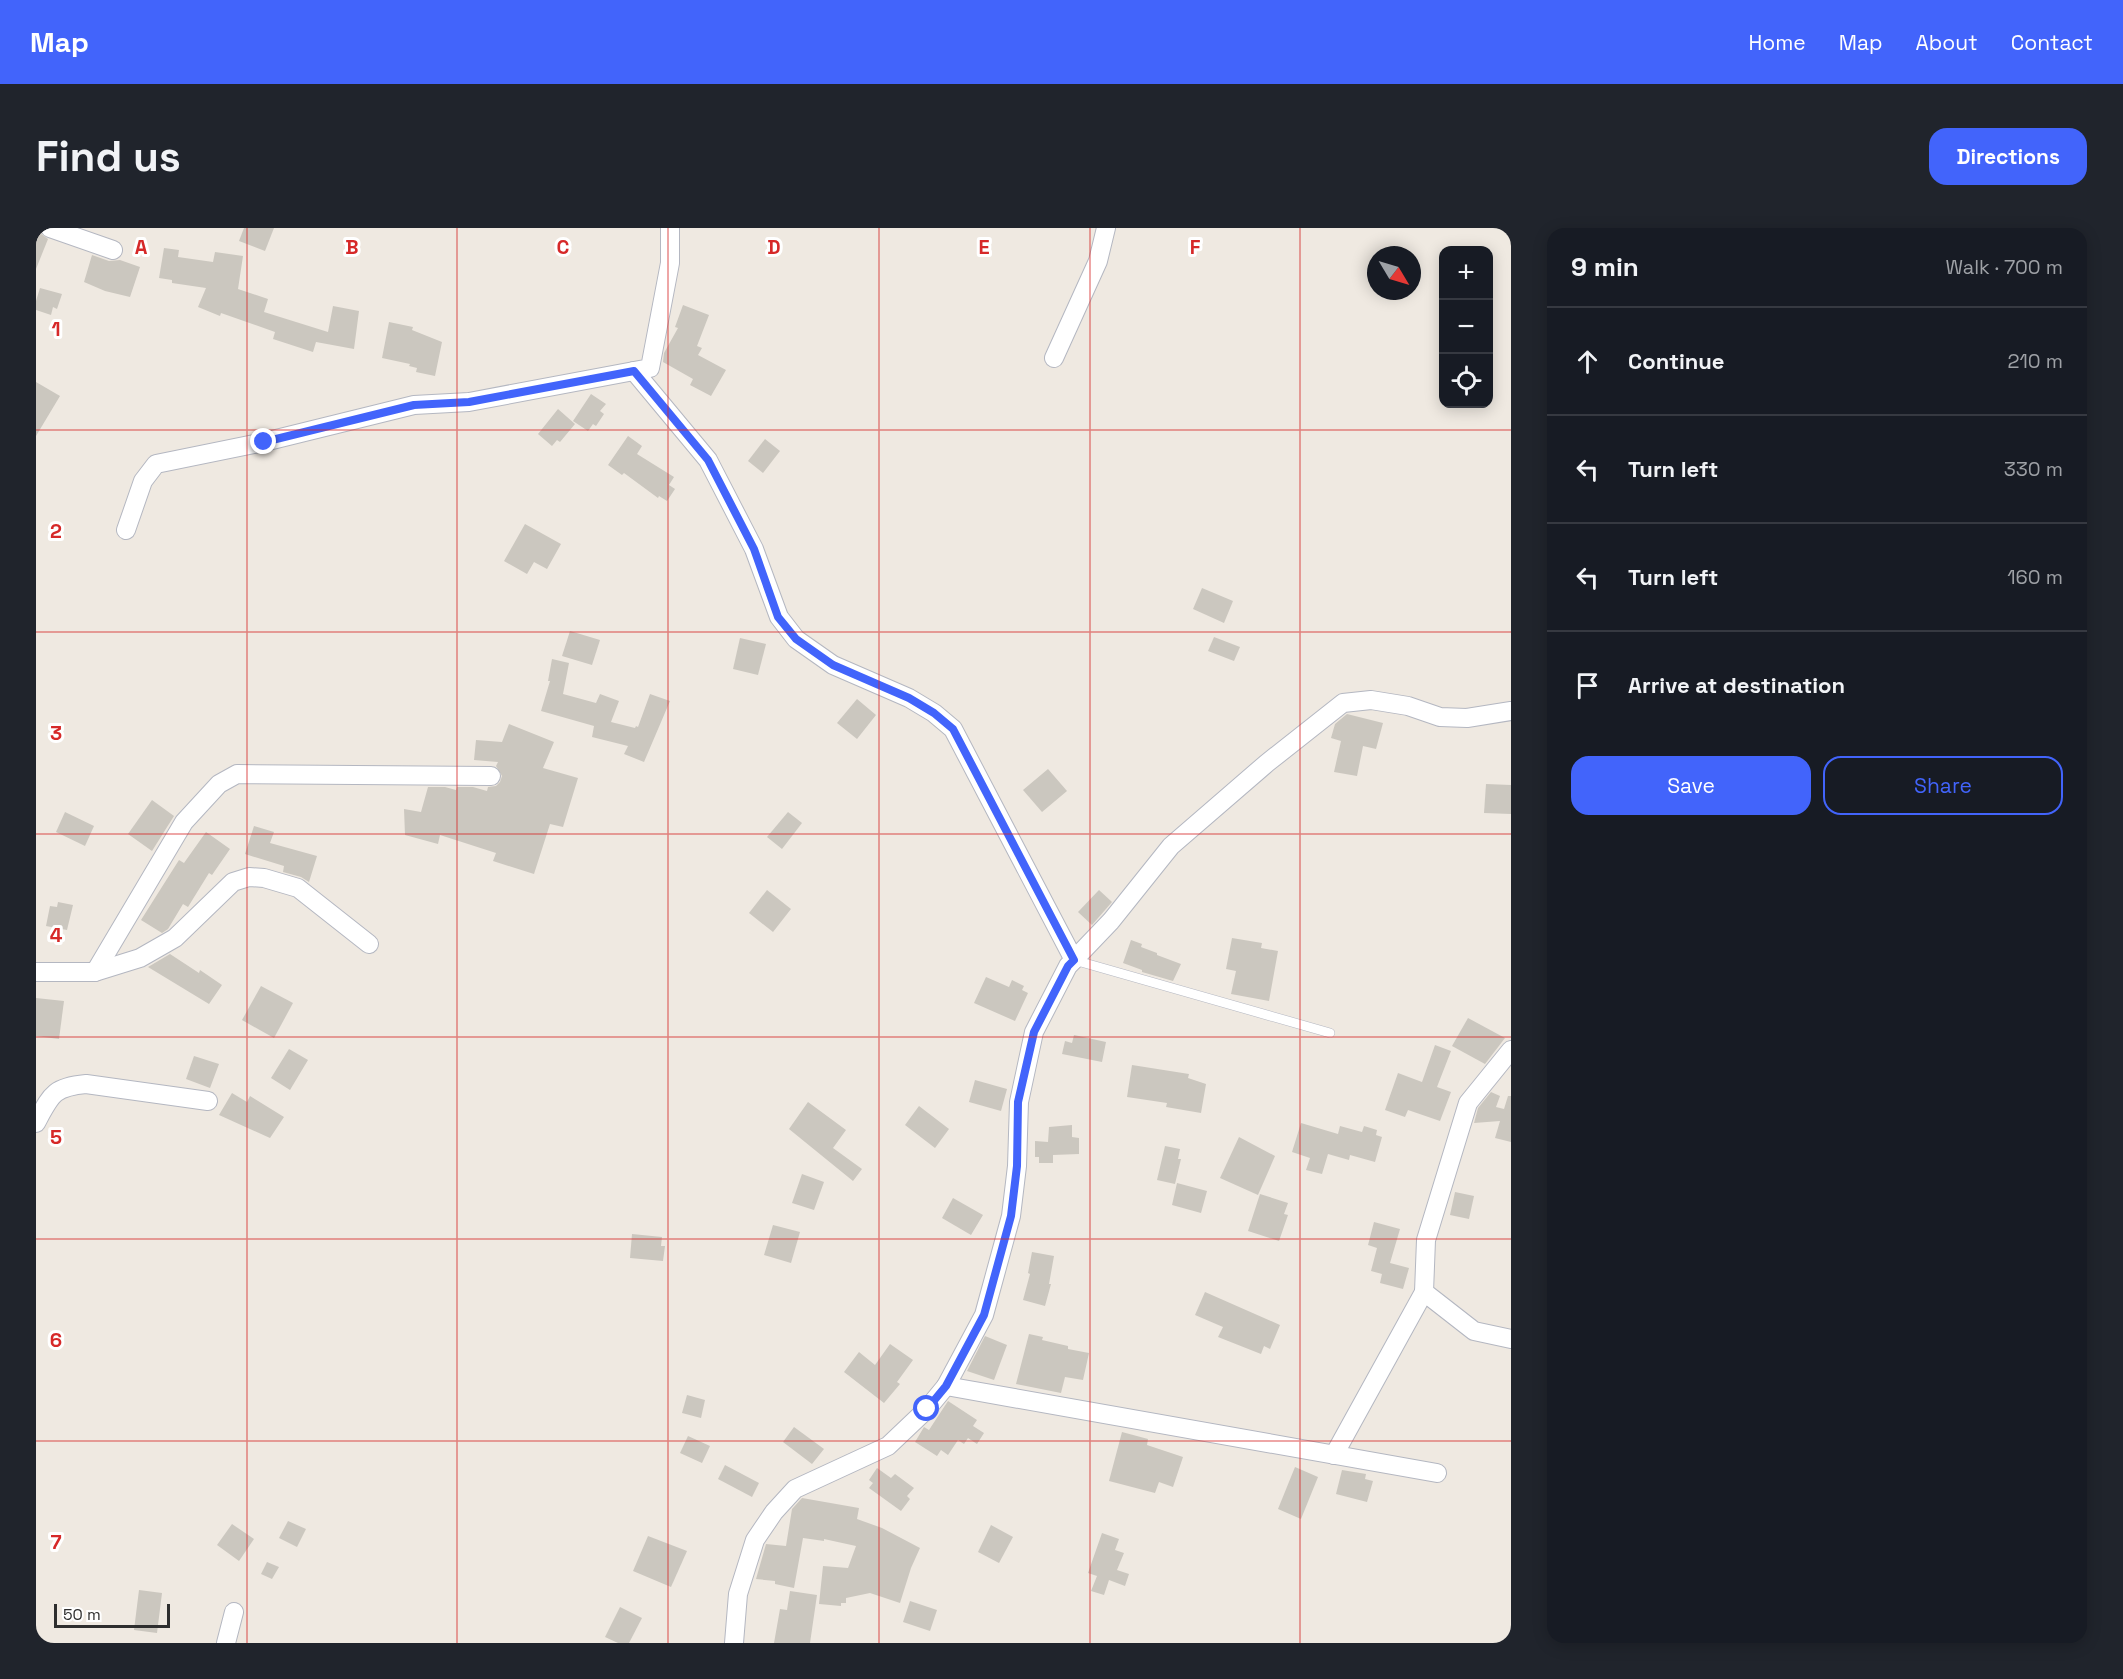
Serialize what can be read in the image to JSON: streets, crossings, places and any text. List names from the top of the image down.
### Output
{
  "scale_bar": "50 m",
  "north": "bottom right",
  "page": {
    "header": "Map",
    "nav": [
      "Home",
      "Map",
      "About",
      "Contact"
    ],
    "buttons": [
      "Directions",
      ["Save", "Share"]
    ],
    "title": "Find us",
    "heading": ["9 min", "Walk · 700 m"],
    "map_buttons": ["+", "−"],
    "list": [
      ["Continue", "210 m"],
      ["Turn left", "330 m"],
      ["Turn left", "160 m"],
      "Arrive at destination"
    ],
    "scale": "50 m"
  },
  "grid": {
    "columns": [
      "A",
      "B",
      "C",
      "D",
      "E",
      "F"
    ],
    "rows": [
      "1",
      "2",
      "3",
      "4",
      "5",
      "6",
      "7"
    ]
  }
}
